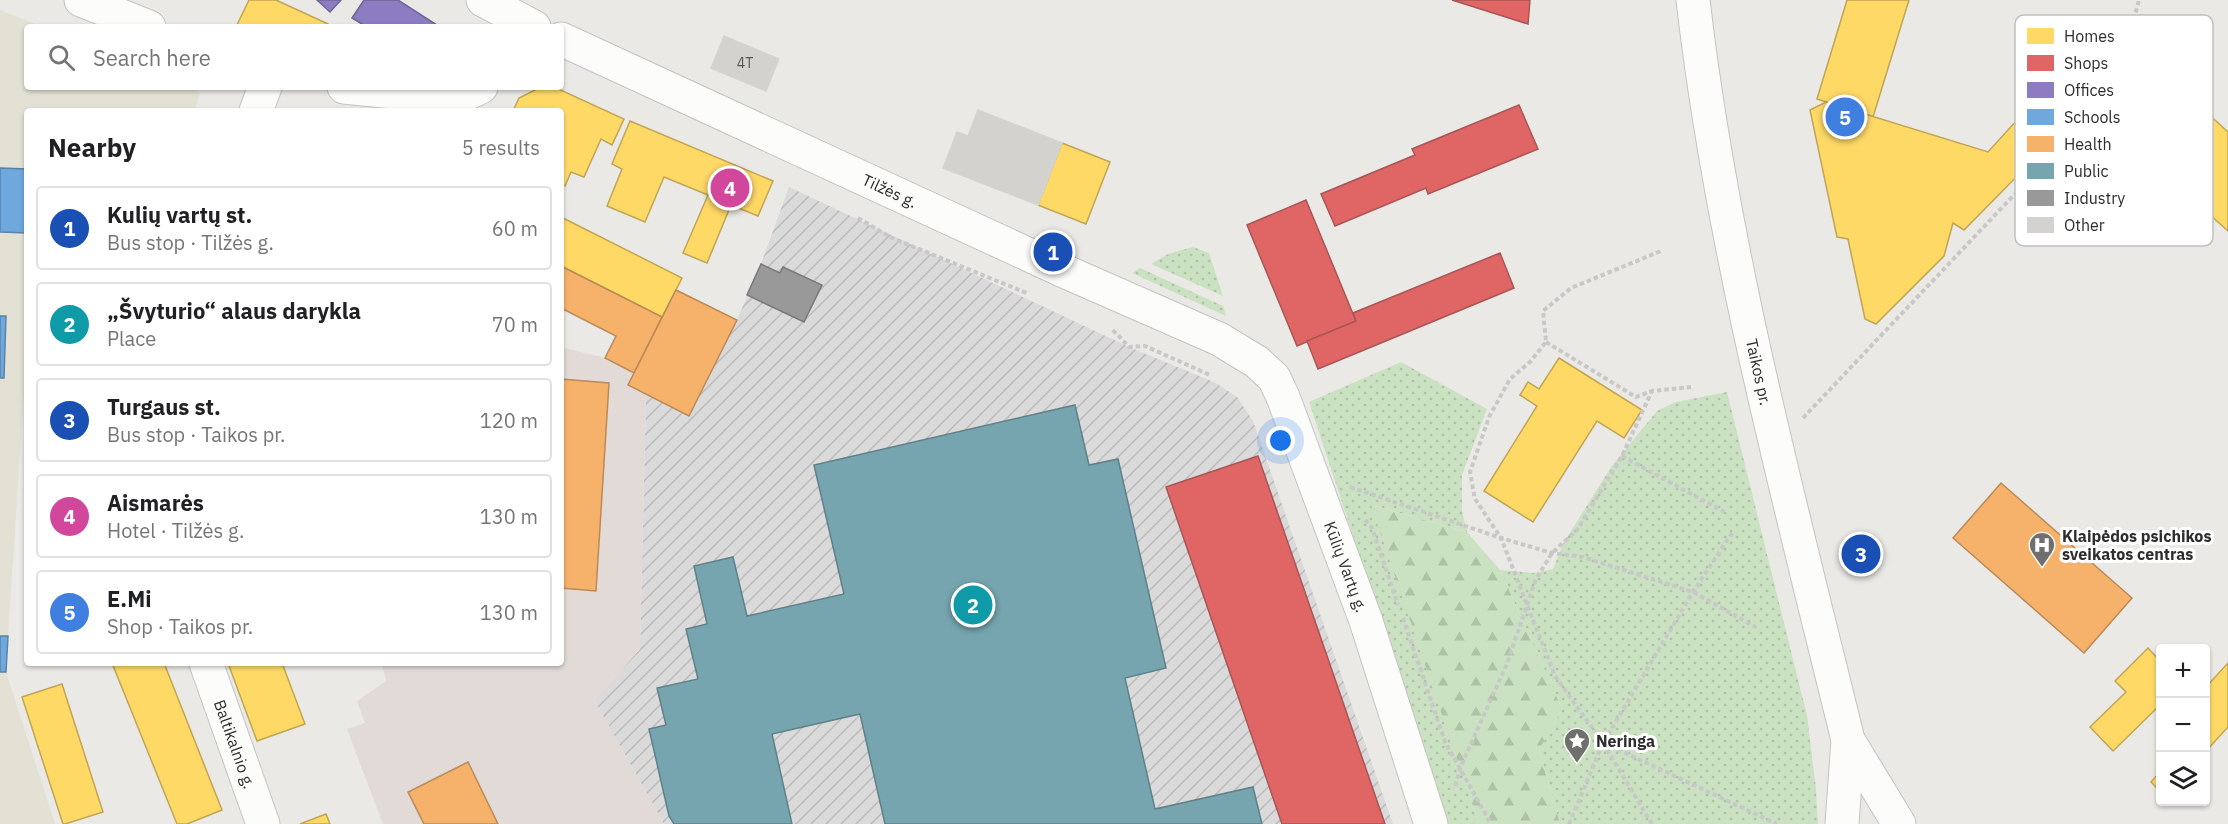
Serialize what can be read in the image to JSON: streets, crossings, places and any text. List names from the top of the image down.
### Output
{
  "streets": {
    "street": [
      "Tilžės g.",
      "Taikos pr.",
      "Kūlių Vartų g.",
      "Baltikalnio g."
    ]
  },
  "crossings": [
    ["Tilžės g.", "Kūlių Vartų g."]
  ],
  "places": {
    "hospital": ["Klaipėdos psichikos sveikatos centras"],
    "place": ["Neringa"]
  },
  "house_numbers": ["4T"],
  "legend": [
    "Homes",
    "Shops",
    "Offices",
    "Schools",
    "Health",
    "Public",
    "Industry",
    "Other"
  ],
  "page": {
    "search": "Search here",
    "pins": [
      "5",
      "4",
      "1",
      "3",
      "2"
    ],
    "heading": ["Nearby", "5 results"],
    "list": [
      {
        "mark": "1",
        "name": "Kulių vartų st.",
        "note": "Bus stop · Tilžės g.",
        "value": "60 m"
      },
      {
        "mark": "2",
        "name": "„Švyturio“ alaus darykla",
        "note": "Place",
        "value": "70 m"
      },
      {
        "mark": "3",
        "name": "Turgaus st.",
        "note": "Bus stop · Taikos pr.",
        "value": "120 m"
      },
      {
        "mark": "4",
        "name": "Aismarės",
        "note": "Hotel · Tilžės g.",
        "value": "130 m"
      },
      {
        "mark": "5",
        "name": "E.Mi",
        "note": "Shop · Taikos pr.",
        "value": "130 m"
      }
    ],
    "map_buttons": ["+", "−"]
  }
}
